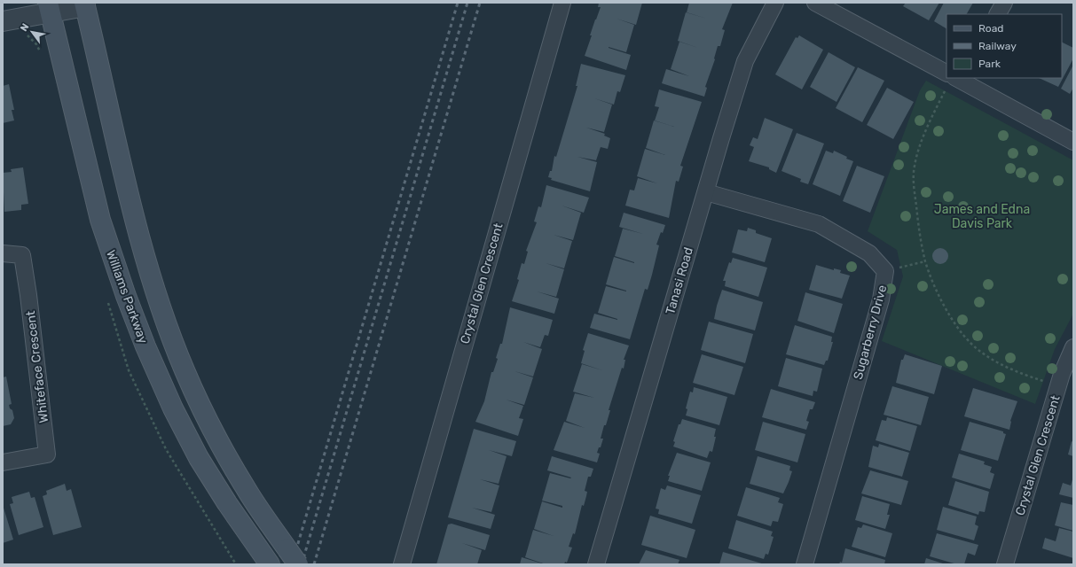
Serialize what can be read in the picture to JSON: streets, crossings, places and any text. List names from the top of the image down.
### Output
{
  "streets": {
    "main road": ["Williams Parkway"],
    "street": [
      "Tanasi Road",
      "Crystal Glen Crescent",
      "Sugarberry Drive",
      "Whiteface Crescent"
    ]
  },
  "crossings": [
    ["Tanasi Road", "Sugarberry Drive"]
  ],
  "parks": ["James and Edna Davis Park"],
  "legend": ["Road", "Railway", "Park"],
  "north": "top left"
}
